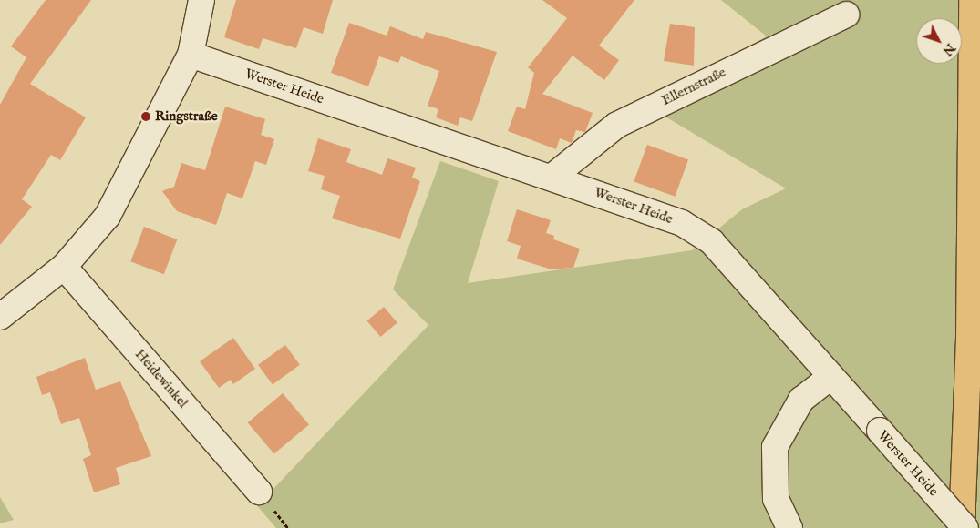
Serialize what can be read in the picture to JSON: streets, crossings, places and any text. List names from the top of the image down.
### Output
{
  "streets": {
    "street": ["Werster Heide", "Ellernstraße", "Heidewinkel"]
  },
  "crossings": [
    ["Werster Heide", "Ellernstraße"]
  ],
  "places": ["Ringstraße"],
  "north": "bottom right"
}
